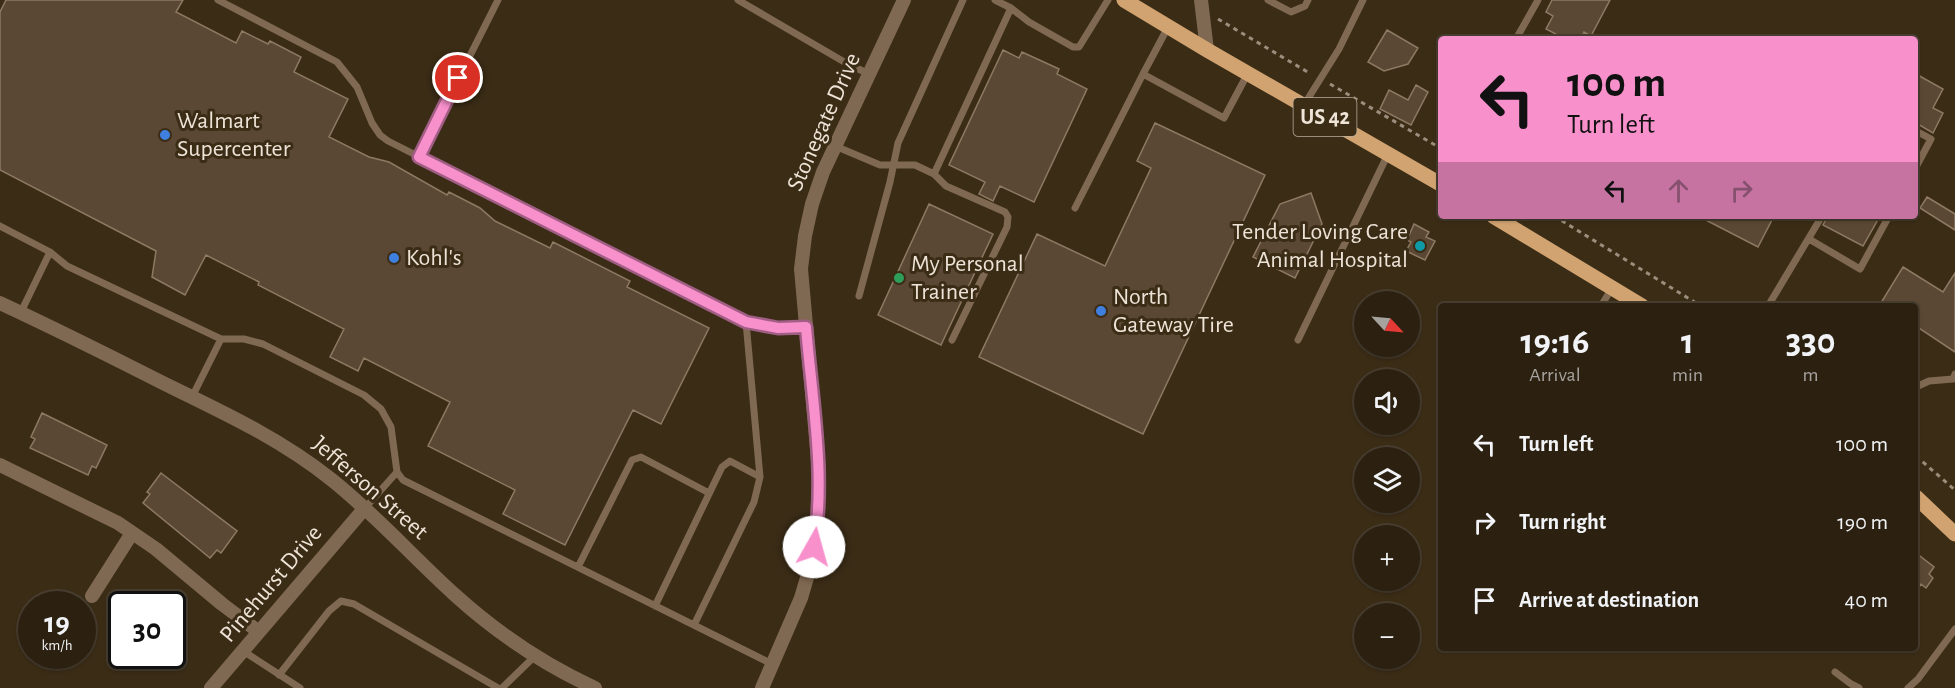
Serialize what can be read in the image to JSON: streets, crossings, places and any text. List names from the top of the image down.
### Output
{
  "streets": {
    "main road": ["US 42"],
    "street": ["Stonegate Drive", "Jefferson Street", "Pinehurst Drive"]
  },
  "crossings": [
    ["Jefferson Street", "Pinehurst Drive"]
  ],
  "places": [
    "Walmart Supercenter",
    "Tender Loving Care Animal Hospital",
    "Kohl's",
    "My Personal Trainer",
    "North Gateway Tire"
  ],
  "north": "bottom right",
  "page": {
    "turn": ["100 m", "Turn left"],
    "map_buttons": ["+", "−"],
    "eta": [
      "19:16",
      "Arrival",
      "1",
      "min",
      "330",
      "m"
    ],
    "list": [
      {
        "name": "Turn left",
        "value": "100 m"
      },
      {
        "name": "Turn right",
        "value": "190 m"
      },
      {
        "name": "Arrive at destination",
        "value": "40 m"
      }
    ],
    "speed": "19 km/h",
    "limit": "30"
  }
}
